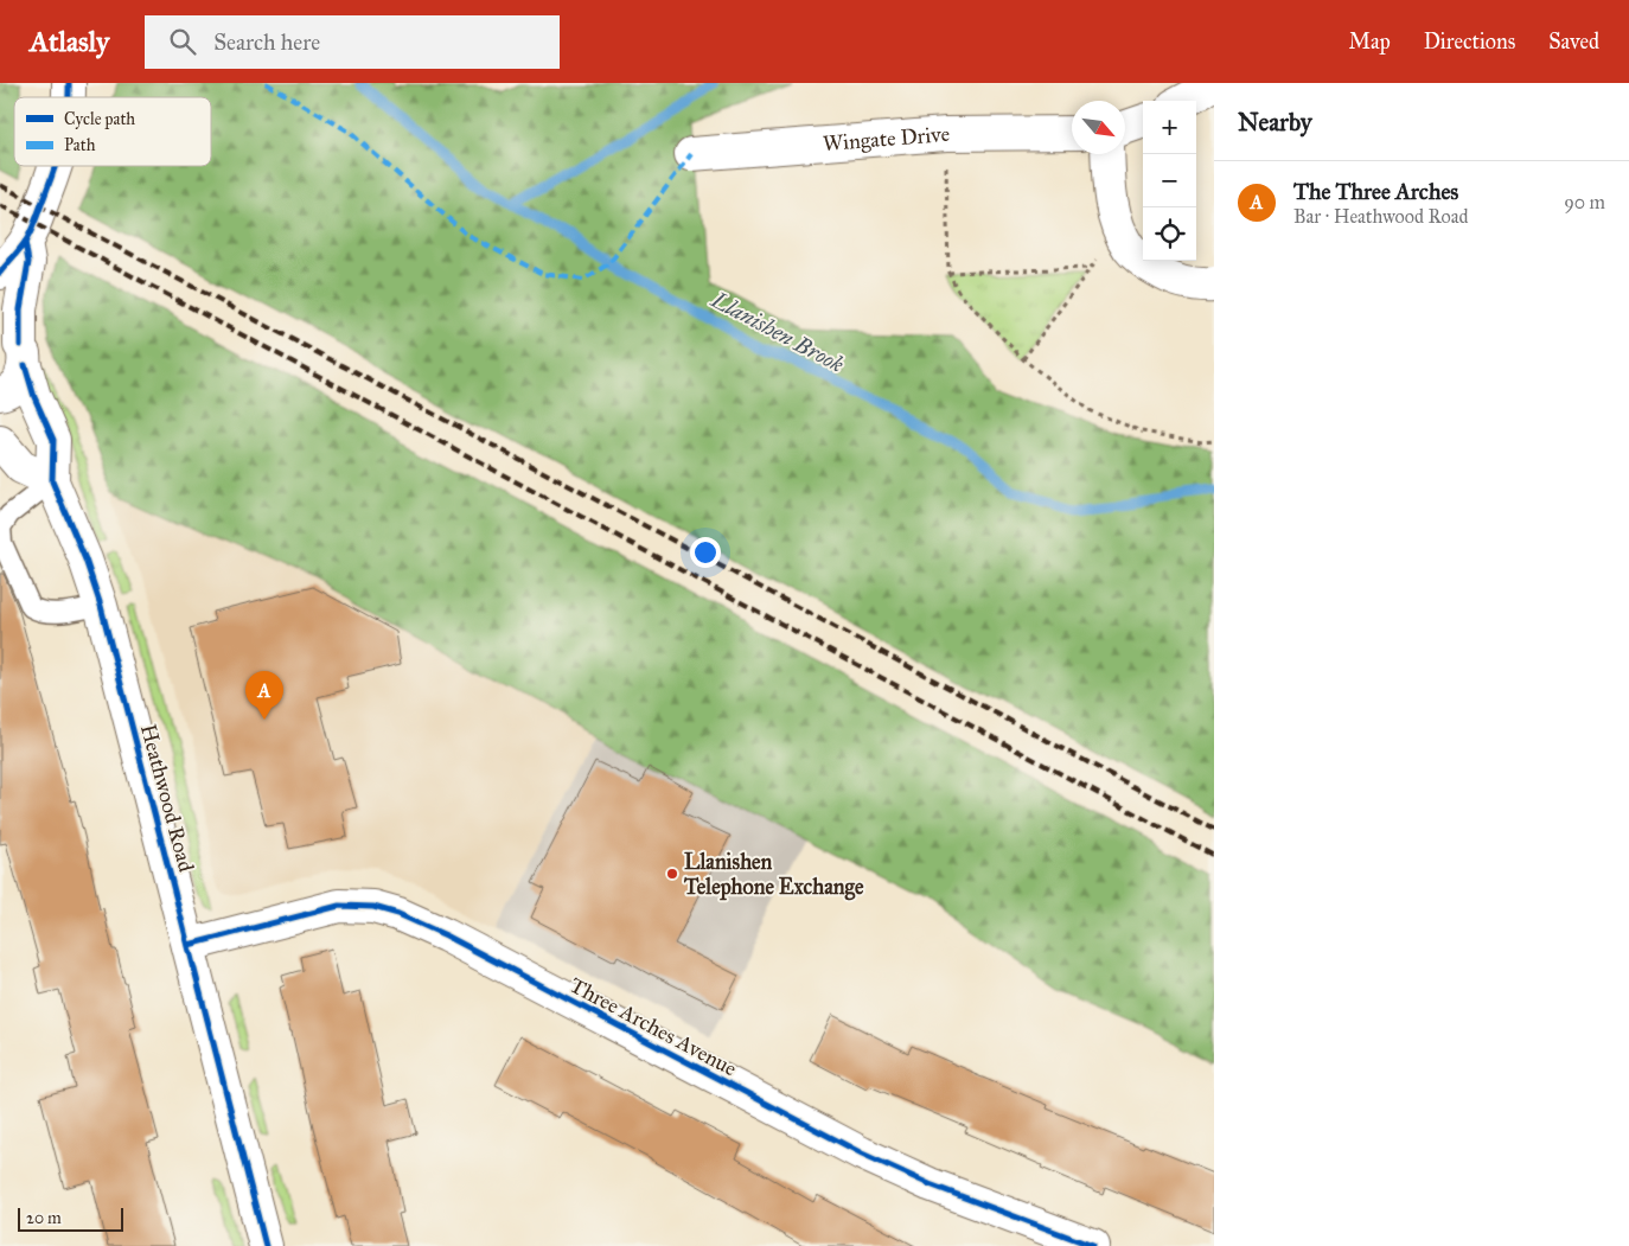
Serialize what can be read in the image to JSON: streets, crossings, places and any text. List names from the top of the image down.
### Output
{
  "streets": {
    "street": ["Wingate Drive", "Heathwood Road", "Three Arches Avenue"]
  },
  "crossings": [
    ["Heathwood Road", "Three Arches Avenue"]
  ],
  "water": ["Llanishen Brook"],
  "places": ["Llanishen Telephone Exchange"],
  "legend": ["Cycle path", "Path"],
  "scale_bar": "20 m",
  "north": "bottom right",
  "page": {
    "header": "Atlasly",
    "search": "Search here",
    "nav": ["Map", "Directions", "Saved"],
    "heading": "Nearby",
    "map_buttons": ["+", "−"],
    "list": [
      {
        "mark": "A",
        "name": "The Three Arches",
        "note": "Bar · Heathwood Road",
        "value": "90 m"
      }
    ],
    "pins": "A",
    "scale": "20 m"
  }
}
